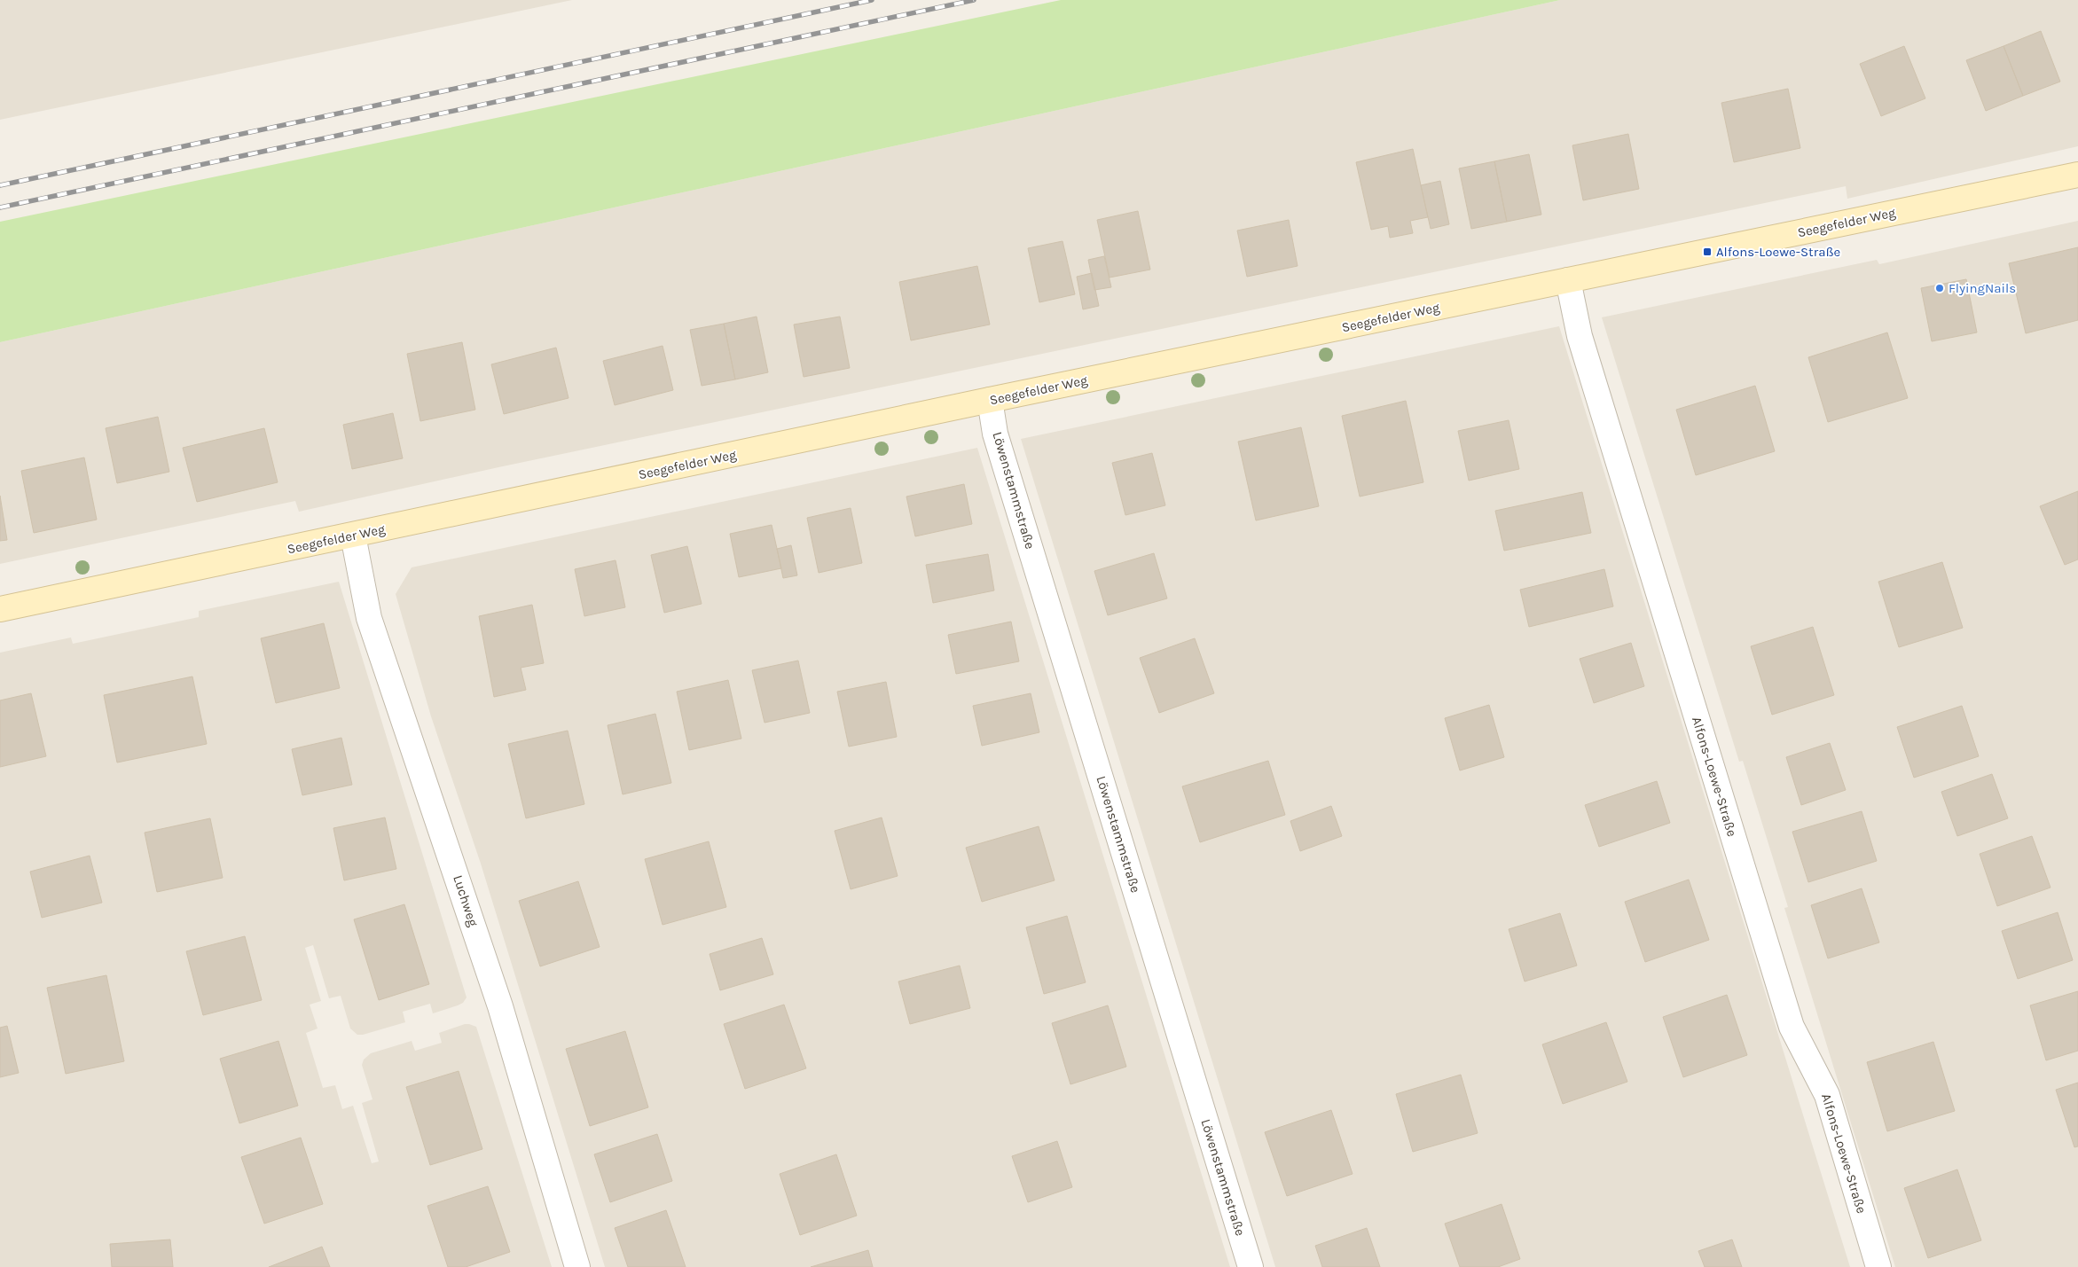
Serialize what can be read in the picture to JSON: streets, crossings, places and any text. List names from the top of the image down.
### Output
{
  "streets": {
    "street": [
      "Seegefelder Weg",
      "Löwenstammstraße",
      "Alfons-Loewe-Straße",
      "Luchweg"
    ]
  },
  "crossings": [
    ["Seegefelder Weg", "Löwenstammstraße"],
    ["Seegefelder Weg", "Alfons-Loewe-Straße"],
    ["Seegefelder Weg", "Luchweg"]
  ],
  "places": {
    "transit": ["Alfons-Loewe-Straße"],
    "other": ["FlyingNails"]
  }
}
